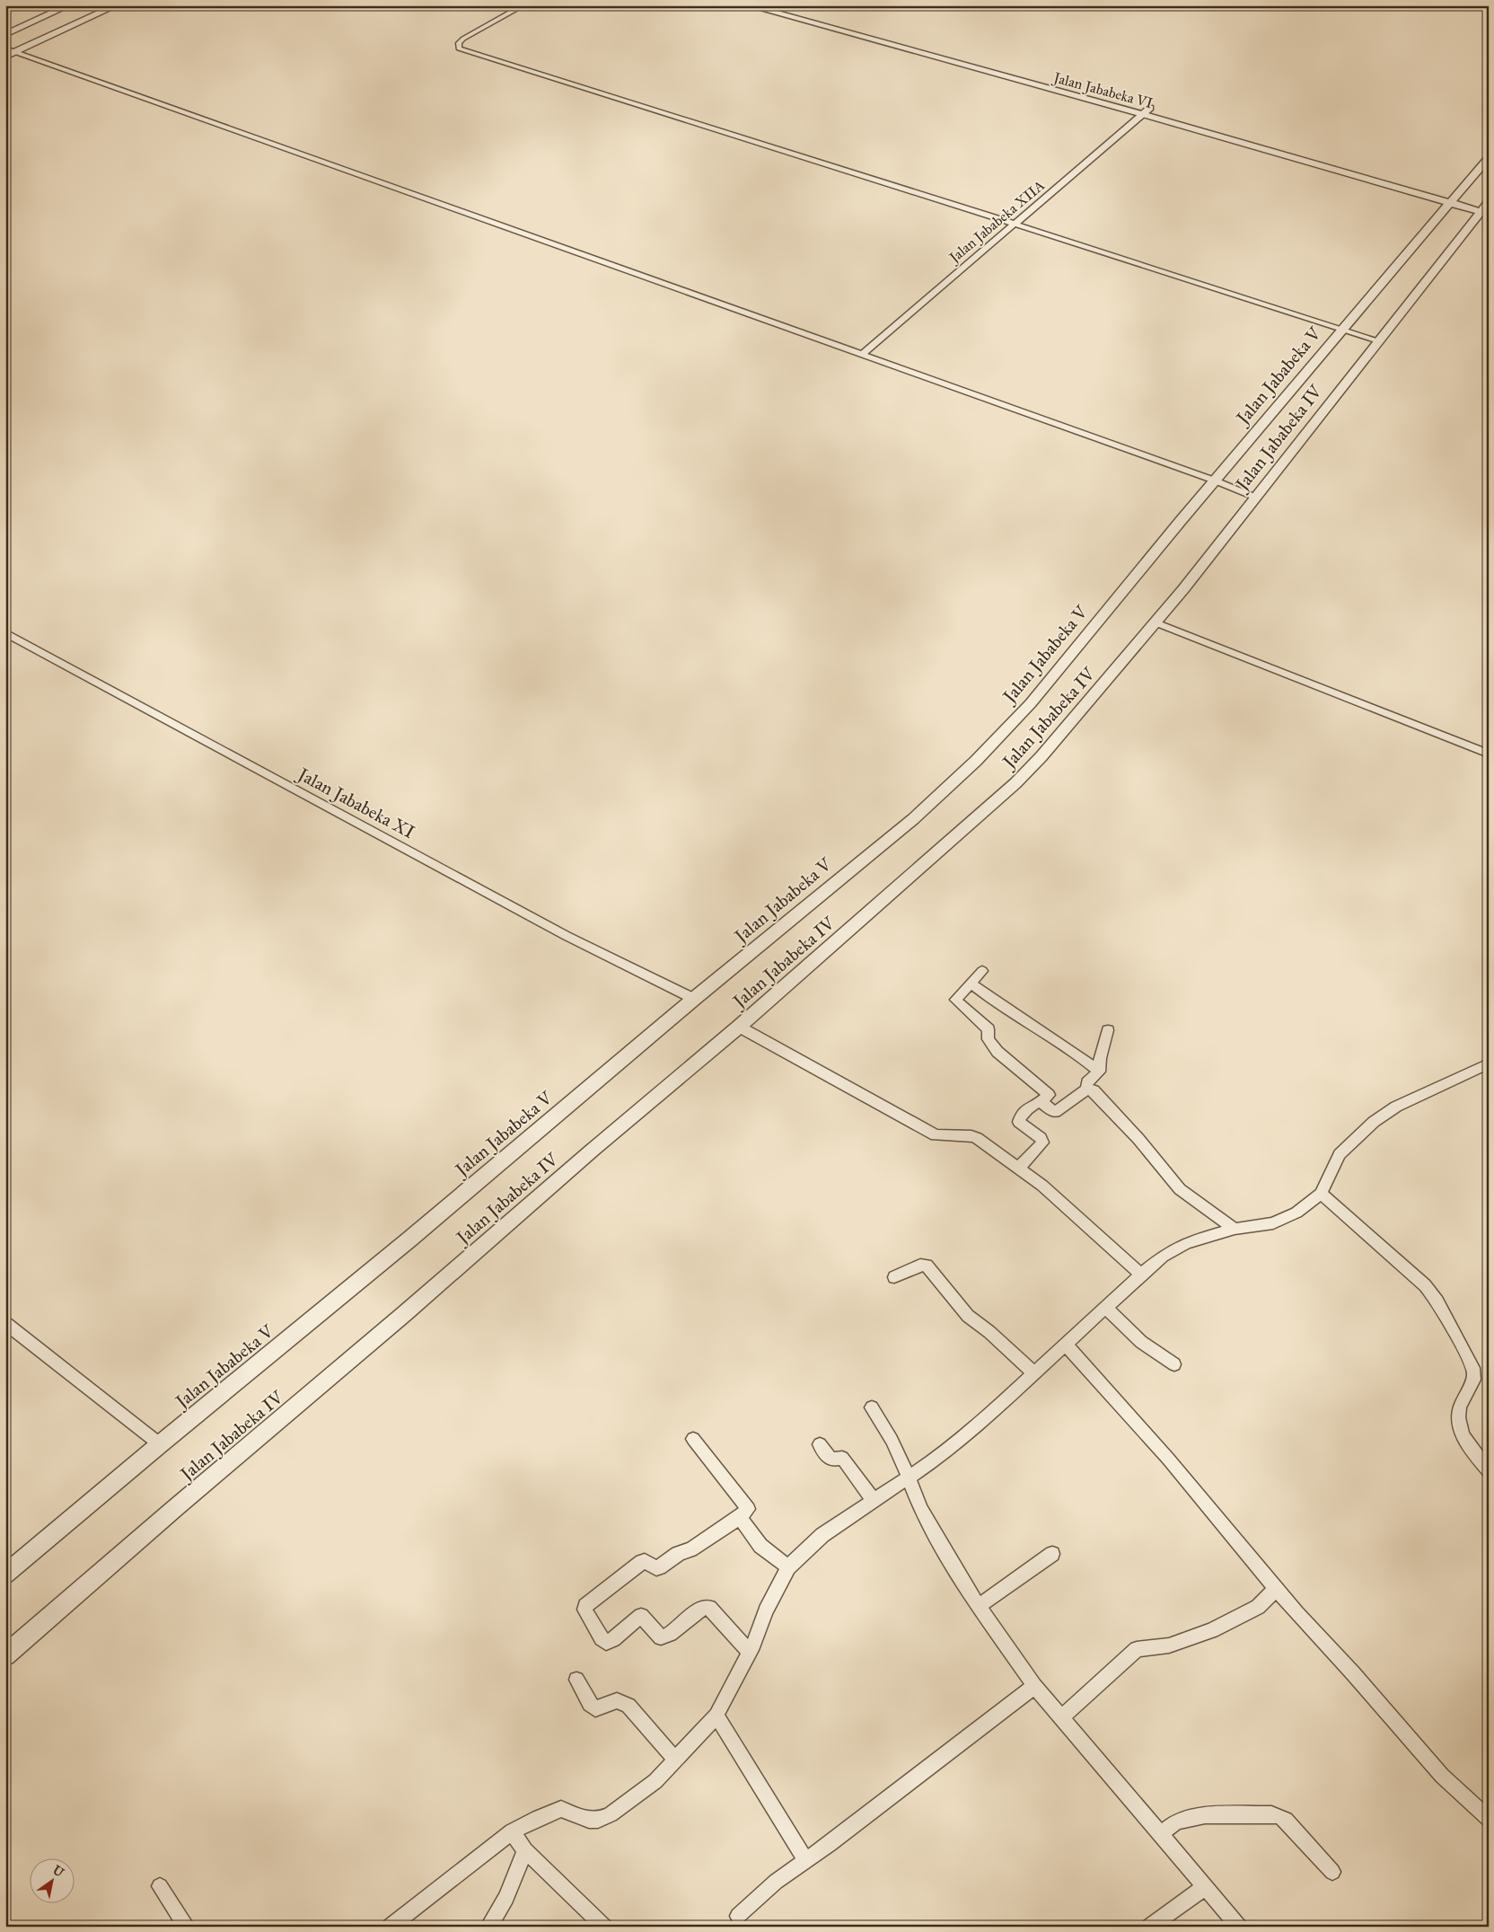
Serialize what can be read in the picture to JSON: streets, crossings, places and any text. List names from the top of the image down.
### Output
{
  "streets": {
    "street": [
      "Jalan Jababeka VI",
      "Jalan Jababeka XIIA",
      "Jalan Jababeka V",
      "Jalan Jababeka IV",
      "Jalan Jababeka XI"
    ]
  },
  "crossings": [
    ["Jalan Jababeka VI", "Jalan Jababeka XIIA"],
    ["Jalan Jababeka VI", "Jalan Jababeka V"],
    ["Jalan Jababeka V", "Jalan Jababeka XI"]
  ],
  "north": "top right"
}
